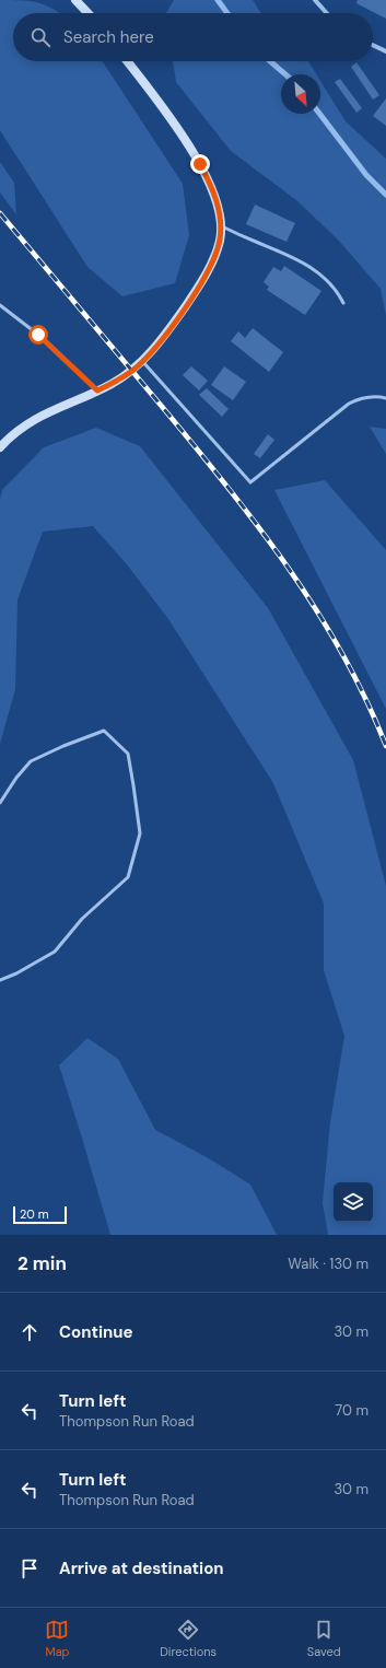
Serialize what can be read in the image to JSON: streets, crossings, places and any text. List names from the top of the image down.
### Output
{
  "scale_bar": "20 m",
  "north": "bottom right",
  "page": {
    "search": "Search here",
    "scale": "20 m",
    "heading": ["2 min", "Walk · 130 m"],
    "list": [
      ["Continue", "30 m"],
      ["Turn left", "Thompson Run Road", "70 m"],
      ["Turn left", "Thompson Run Road", "30 m"],
      "Arrive at destination"
    ],
    "nav": ["Map", "Directions", "Saved"]
  }
}
